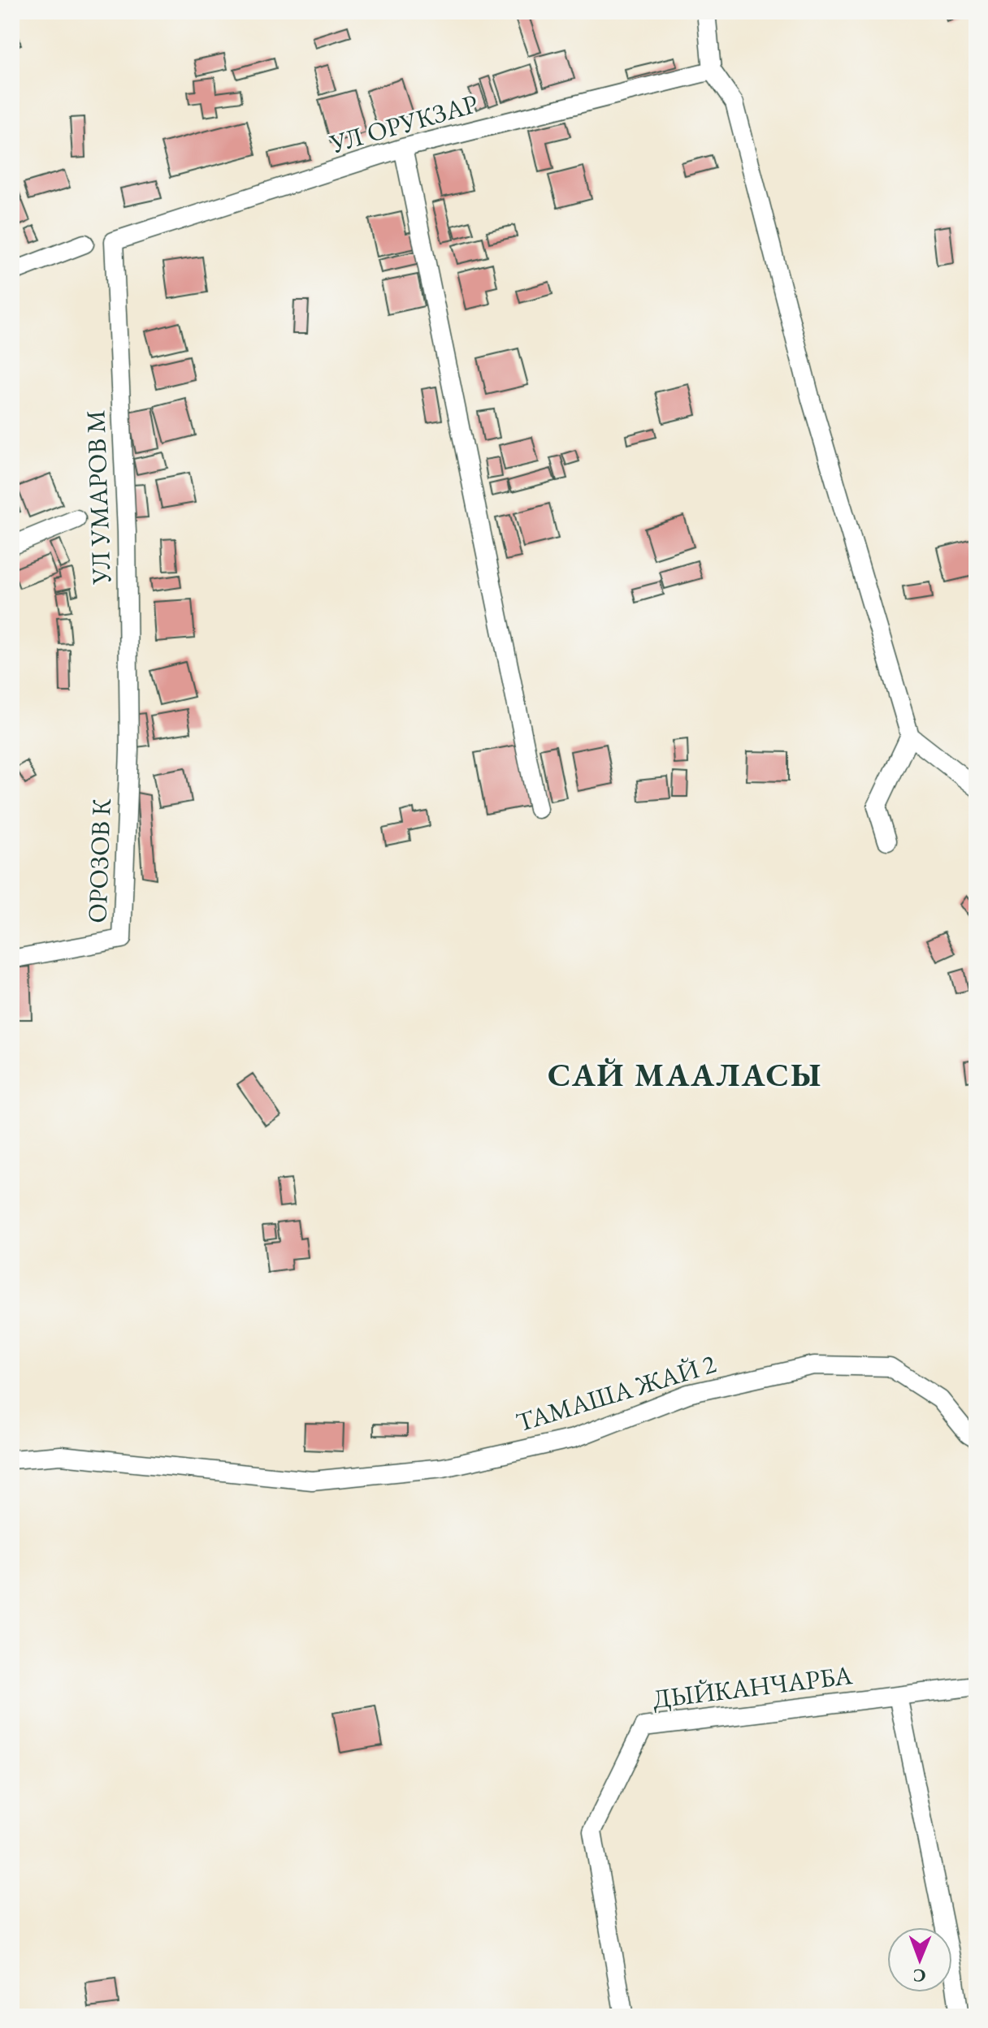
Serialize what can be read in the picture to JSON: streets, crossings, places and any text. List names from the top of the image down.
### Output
{
  "streets": {
    "street": [
      "УЛ ОРУКЗАР",
      "УЛ УМАРОВ М",
      "ОРОЗОВ К",
      "ТАМАША ЖАЙ 2",
      "ДЫЙКАНЧАРБА"
    ]
  },
  "crossings": [
    ["УЛ ОРУКЗАР", "УЛ УМАРОВ М"],
    ["УЛ УМАРОВ М", "ОРОЗОВ К"]
  ],
  "districts": ["САЙ МААЛАСЫ"],
  "north": "bottom"
}
